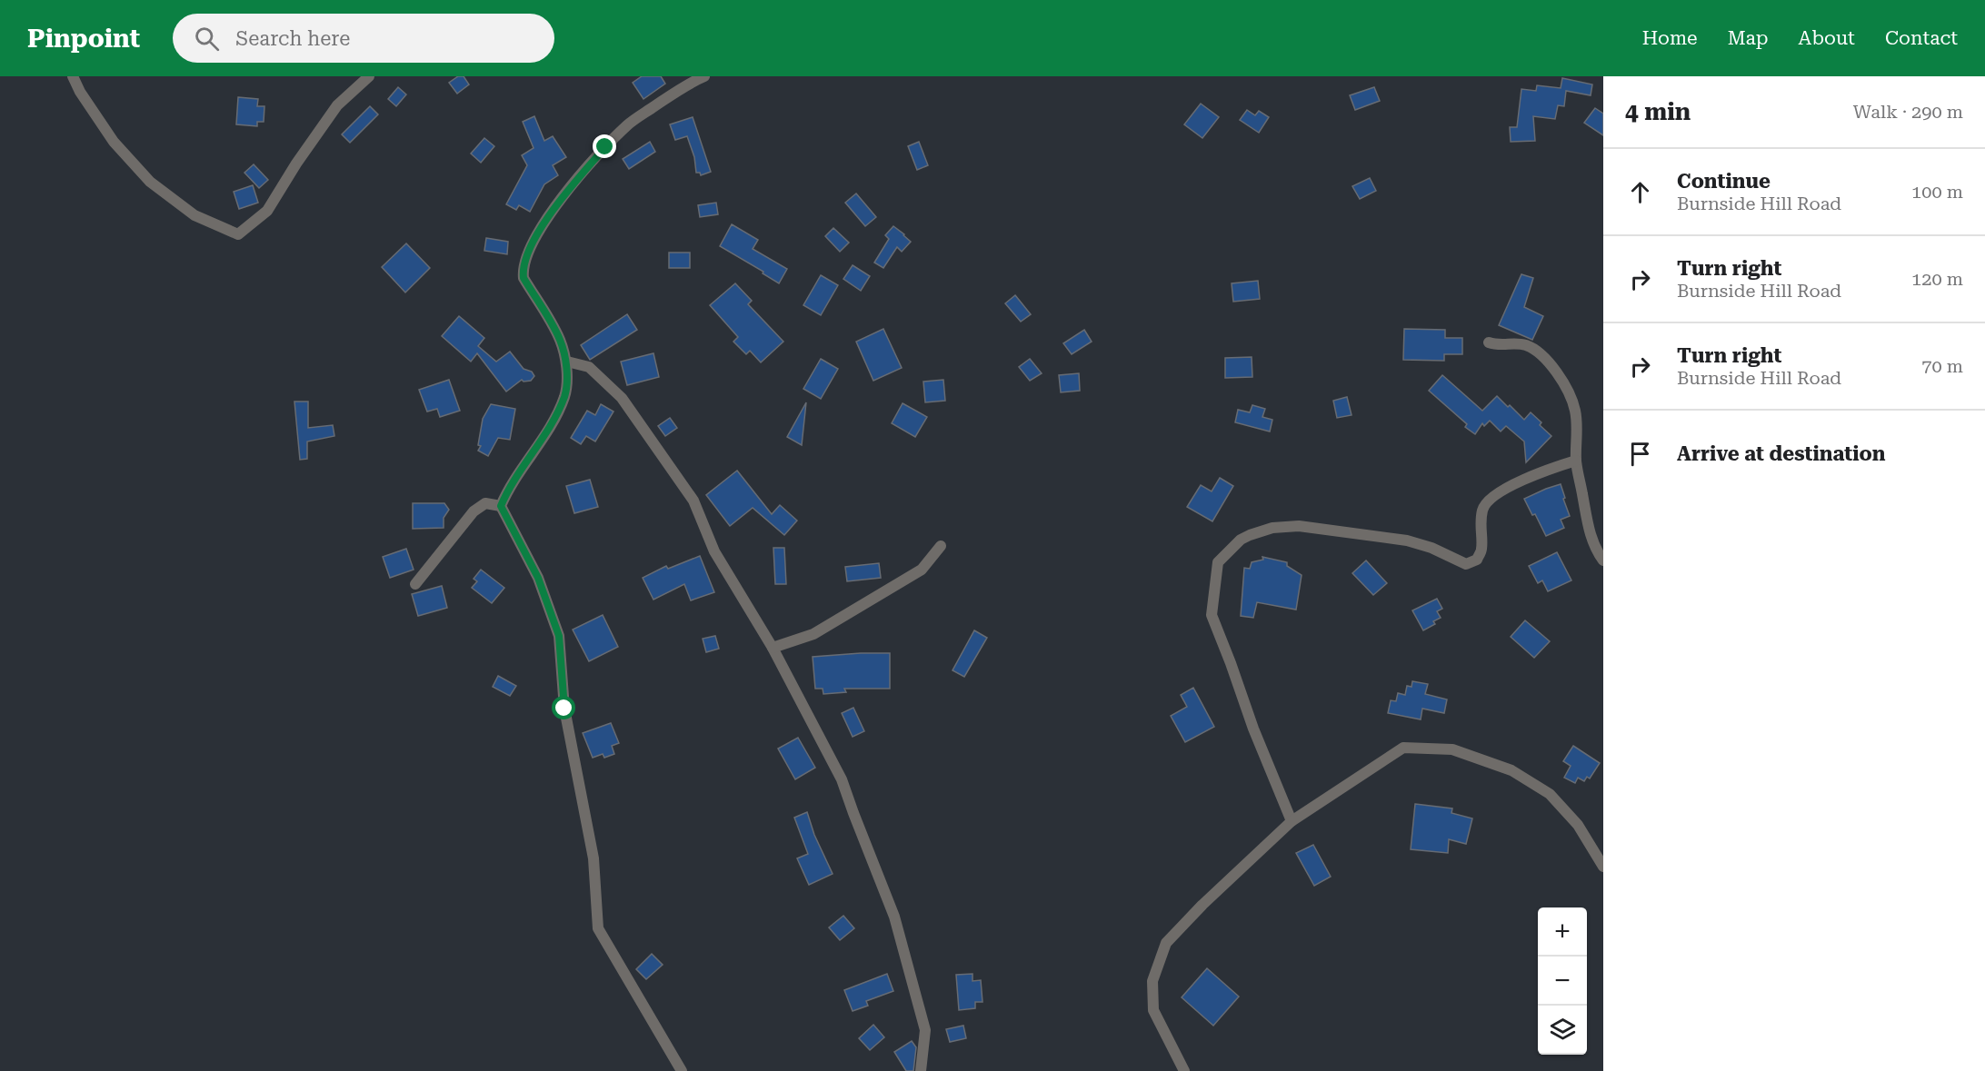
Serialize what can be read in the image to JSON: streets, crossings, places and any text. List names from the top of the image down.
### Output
{
  "page": {
    "header": "Pinpoint",
    "search": "Search here",
    "nav": [
      "Home",
      "Map",
      "About",
      "Contact"
    ],
    "heading": ["4 min", "Walk · 290 m"],
    "list": [
      ["Continue", "Burnside Hill Road", "100 m"],
      ["Turn right", "Burnside Hill Road", "120 m"],
      ["Turn right", "Burnside Hill Road", "70 m"],
      "Arrive at destination"
    ],
    "map_buttons": ["+", "−"]
  }
}
